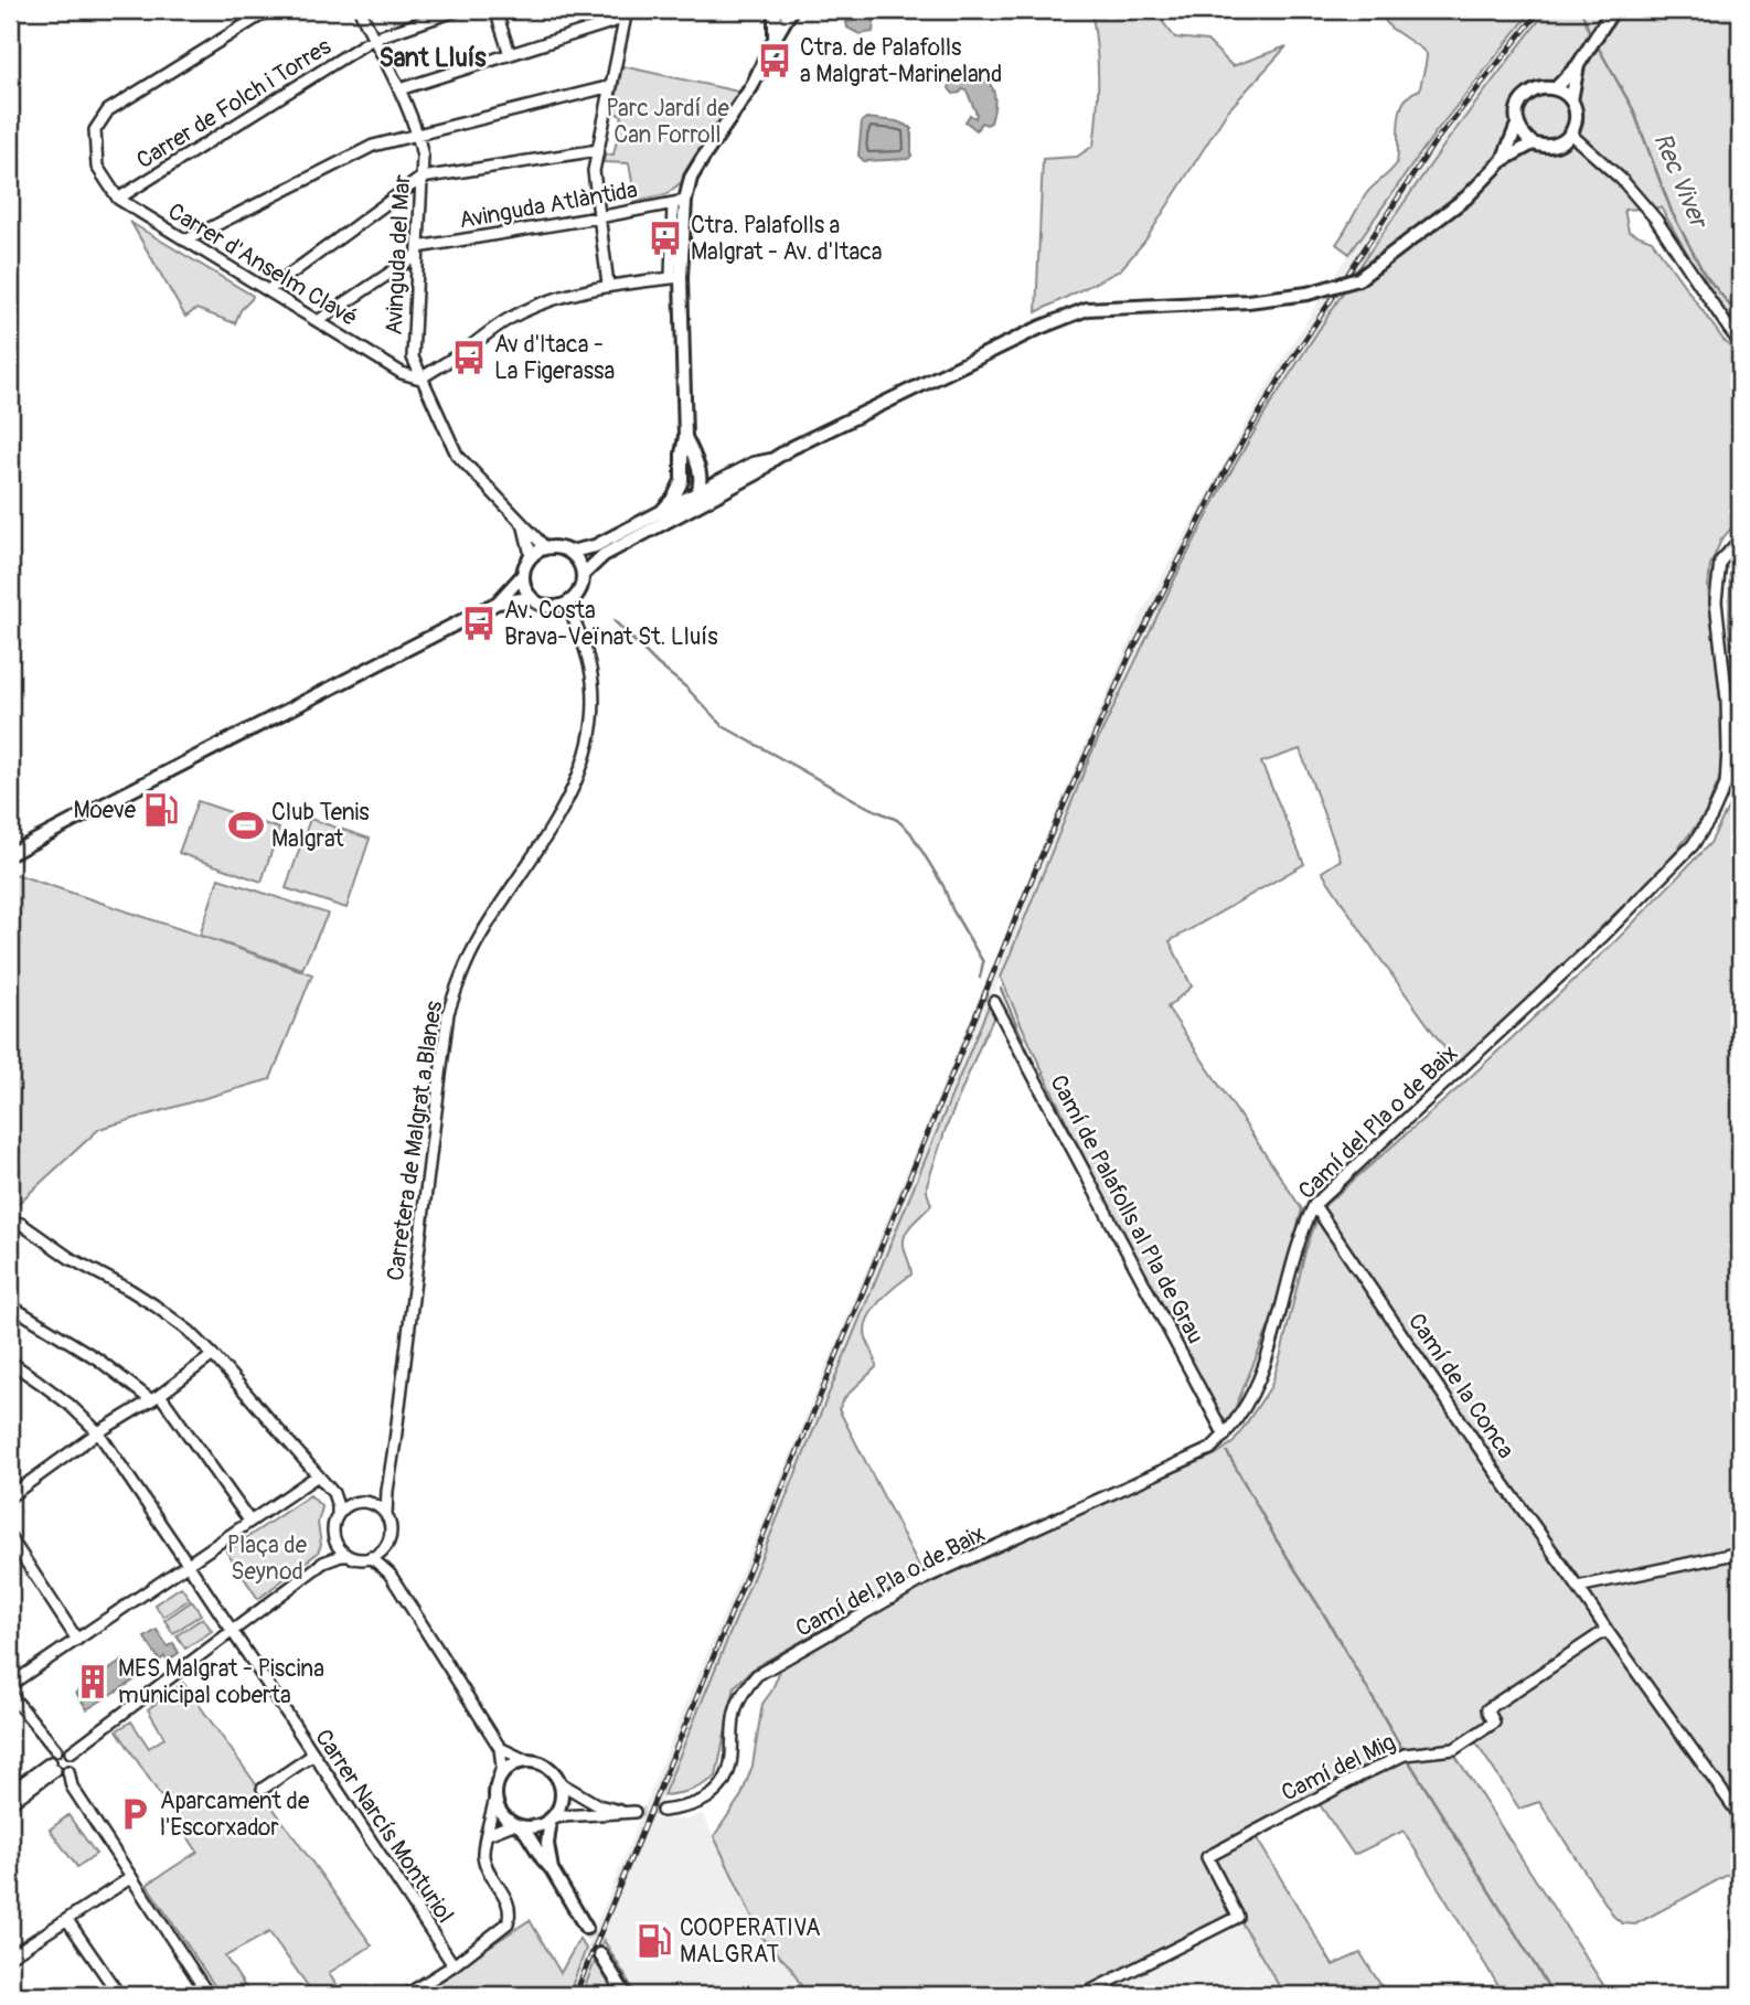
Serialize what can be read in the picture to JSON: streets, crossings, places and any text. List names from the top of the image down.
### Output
{
  "streets": {
    "street": [
      "Carrer de Folch i Torres",
      "Avinguda Atlàntida",
      "Avinguda del Mar",
      "Carrer d'Anselm Clavé",
      "Camí del Pla o de Baix",
      "Carretera de Malgrat a Blanes",
      "Camí de Palafolls al Pla de Grau",
      "Camí de la Conca",
      "Camí del Mig",
      "Carrer Narcís Monturiol"
    ]
  },
  "crossings": [
    ["Carrer de Folch i Torres", "Avinguda del Mar"],
    ["Carrer de Folch i Torres", "Carrer d'Anselm Clavé"],
    ["Avinguda Atlàntida", "Avinguda del Mar"],
    ["Avinguda del Mar", "Carrer d'Anselm Clavé"],
    ["Avinguda del Mar", "Carretera de Malgrat a Blanes"],
    ["Camí del Pla o de Baix", "Camí de Palafolls al Pla de Grau"],
    ["Camí del Pla o de Baix", "Camí de la Conca"]
  ],
  "districts": ["Sant Lluís"],
  "water": ["Rec Viver"],
  "parks": ["Parc Jardí de Can Forroll", "Plaça de Seynod"],
  "places": {
    "bus stop": [
      "Ctra. de Palafolls a Malgrat-Marineland",
      "Ctra. Palafolls a Malgrat - Av. d'Itaca",
      "Av d'Itaca - La Figerassa",
      "Av. Costa Brava-Veïnat St. Lluís"
    ],
    "fuel station": ["Moeve", "COOPERATIVA MALGRAT"],
    "sports": ["Club Tenis Malgrat"],
    "building": ["MES Malgrat - Piscina municipal coberta"],
    "parking": ["Aparcament de l'Escorxador"]
  }
}
